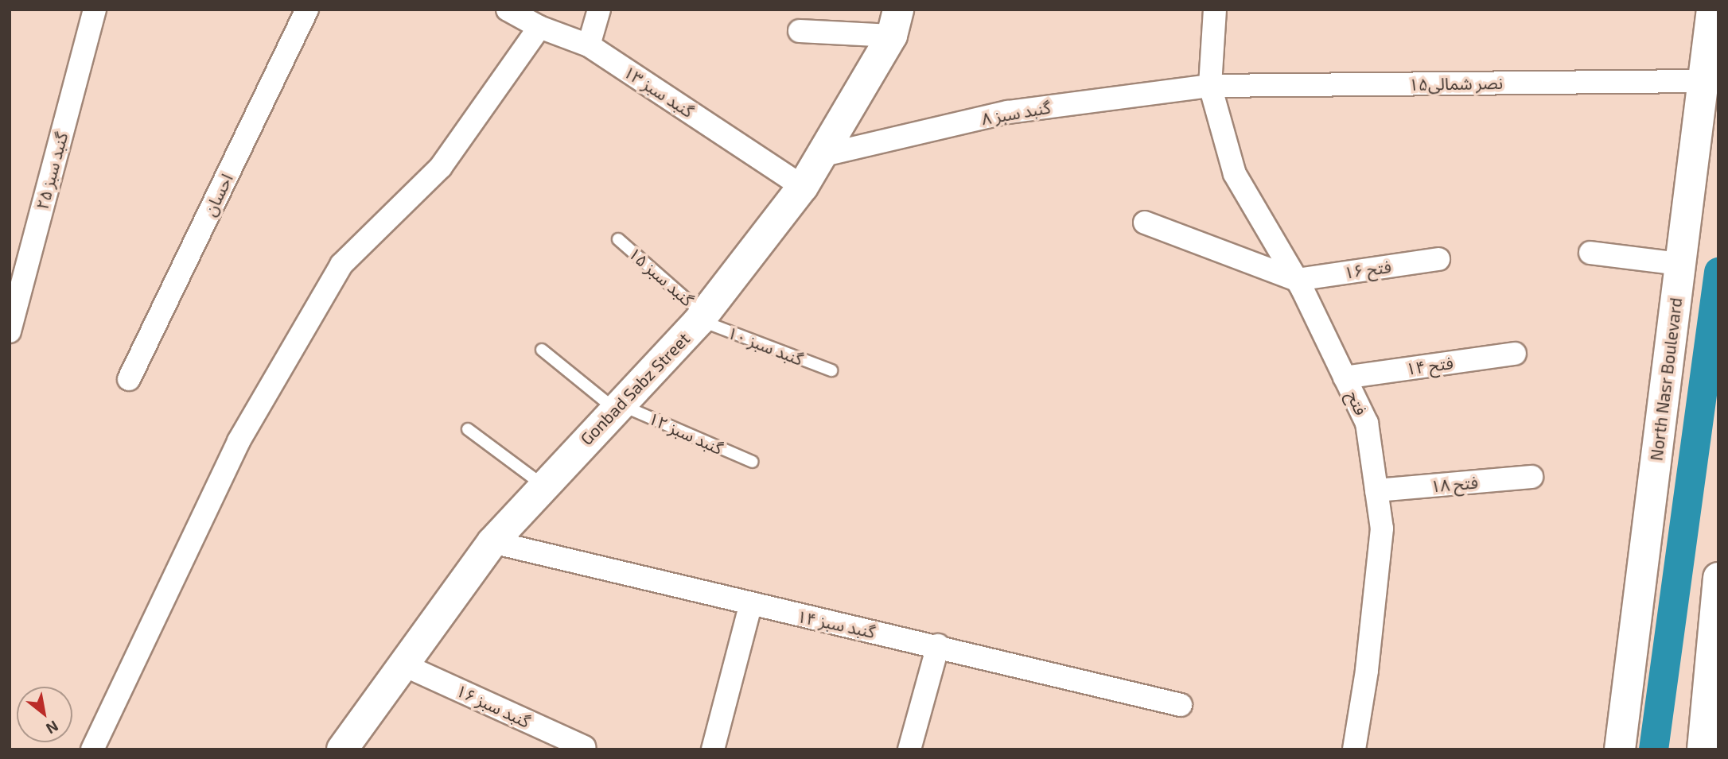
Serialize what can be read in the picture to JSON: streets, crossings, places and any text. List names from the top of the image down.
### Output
{
  "streets": {
    "street": [
      "نصر شمالی۱۵",
      "گنبد سبز ۱۳",
      "گنبد سبز ۸",
      "گنبد سبز ۲۵",
      "احسان",
      "فتح ۱۶",
      "فتح ۱۴",
      "North Nasr Boulevard",
      "Gonbad Sabz Street",
      "فتح",
      "فتح ۱۸",
      "گنبد سبز ۱۴",
      "گنبد سبز ۱۶"
    ],
    "lane": ["گنبد سبز ۱۵", "گنبد سبز ۱۰", "گنبد سبز ۱۲"]
  },
  "crossings": [
    ["نصر شمالی۱۵", "گنبد سبز ۸"],
    ["نصر شمالی۱۵", "North Nasr Boulevard"],
    ["نصر شمالی۱۵", "فتح"],
    ["گنبد سبز ۱۳", "Gonbad Sabz Street"],
    ["گنبد سبز ۸", "Gonbad Sabz Street"],
    ["گنبد سبز ۸", "فتح"],
    ["فتح ۱۶", "فتح"],
    ["گنبد سبز ۱۵", "گنبد سبز ۱۰"],
    ["گنبد سبز ۱۵", "Gonbad Sabz Street"],
    ["گنبد سبز ۱۰", "Gonbad Sabz Street"],
    ["فتح ۱۴", "فتح"],
    ["Gonbad Sabz Street", "گنبد سبز ۱۲"],
    ["Gonbad Sabz Street", "گنبد سبز ۱۴"],
    ["Gonbad Sabz Street", "گنبد سبز ۱۶"],
    ["فتح", "فتح ۱۸"]
  ],
  "north": "bottom right"
}
